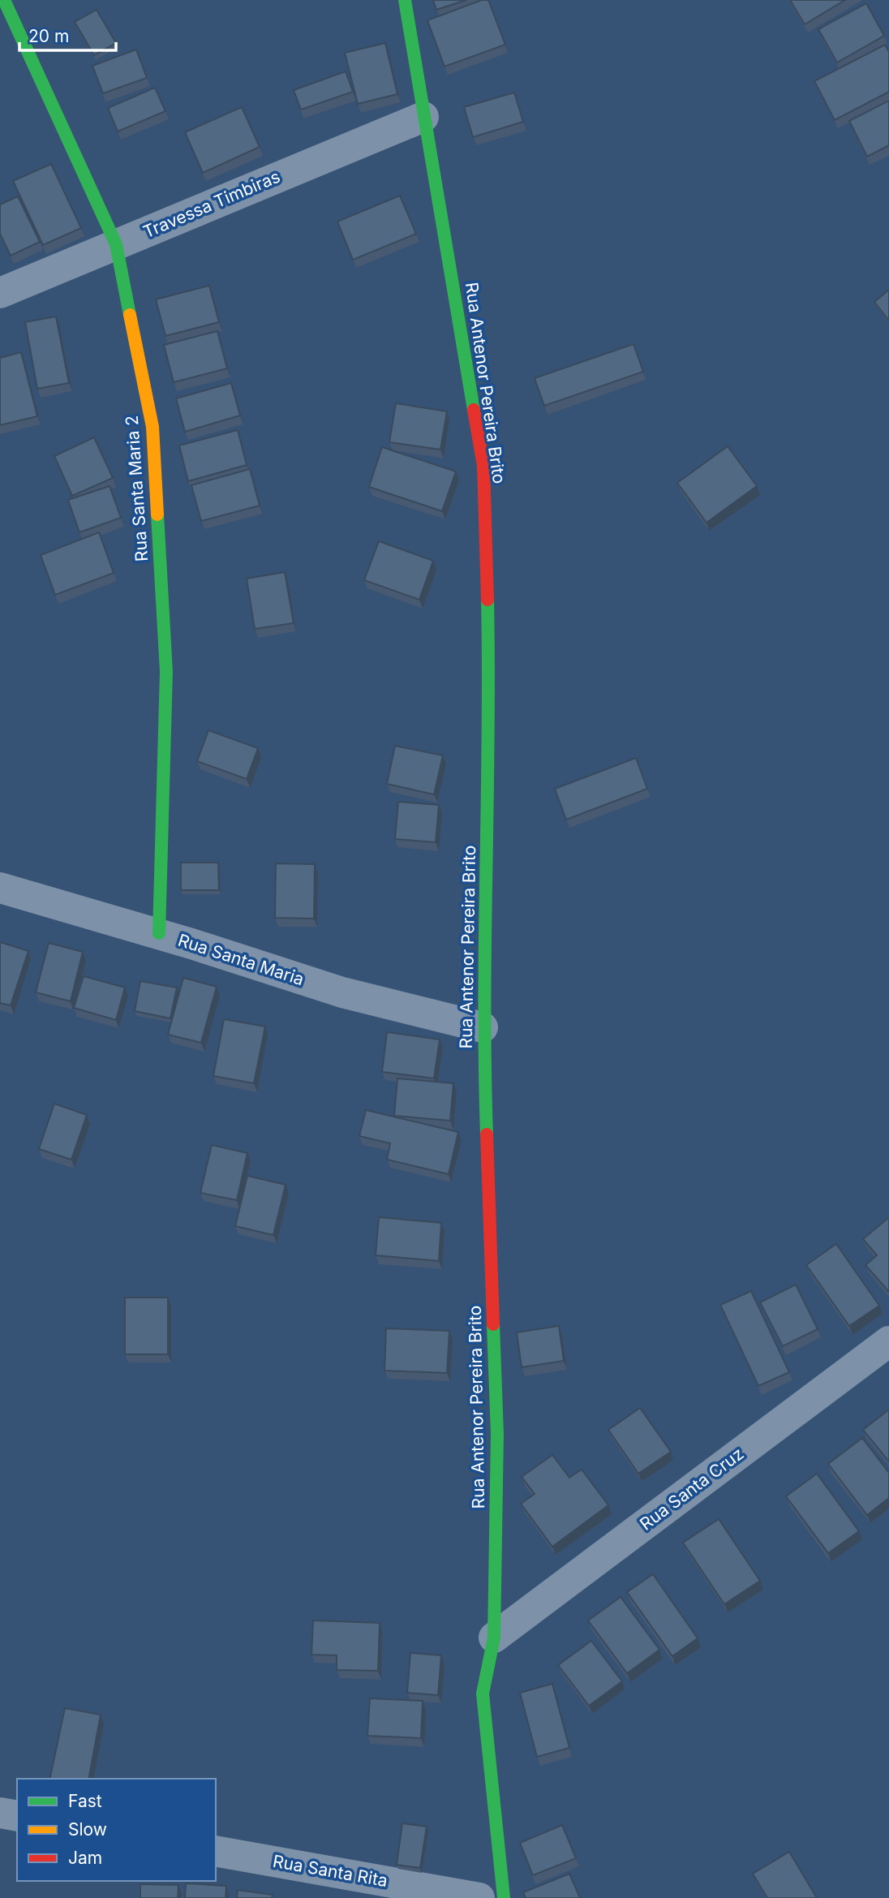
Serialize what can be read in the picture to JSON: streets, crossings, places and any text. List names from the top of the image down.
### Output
{
  "streets": {
    "street": [
      "Travessa Timbiras",
      "Rua Antenor Pereira Brito",
      "Rua Santa Maria 2",
      "Rua Santa Maria",
      "Rua Santa Cruz",
      "Rua Santa Rita"
    ]
  },
  "crossings": [
    ["Travessa Timbiras", "Rua Antenor Pereira Brito"],
    ["Travessa Timbiras", "Rua Santa Maria 2"],
    ["Rua Antenor Pereira Brito", "Rua Santa Maria"],
    ["Rua Antenor Pereira Brito", "Rua Santa Cruz"],
    ["Rua Santa Maria 2", "Rua Santa Maria"]
  ],
  "legend": ["Fast", "Slow", "Jam"],
  "scale_bar": "20 m"
}
